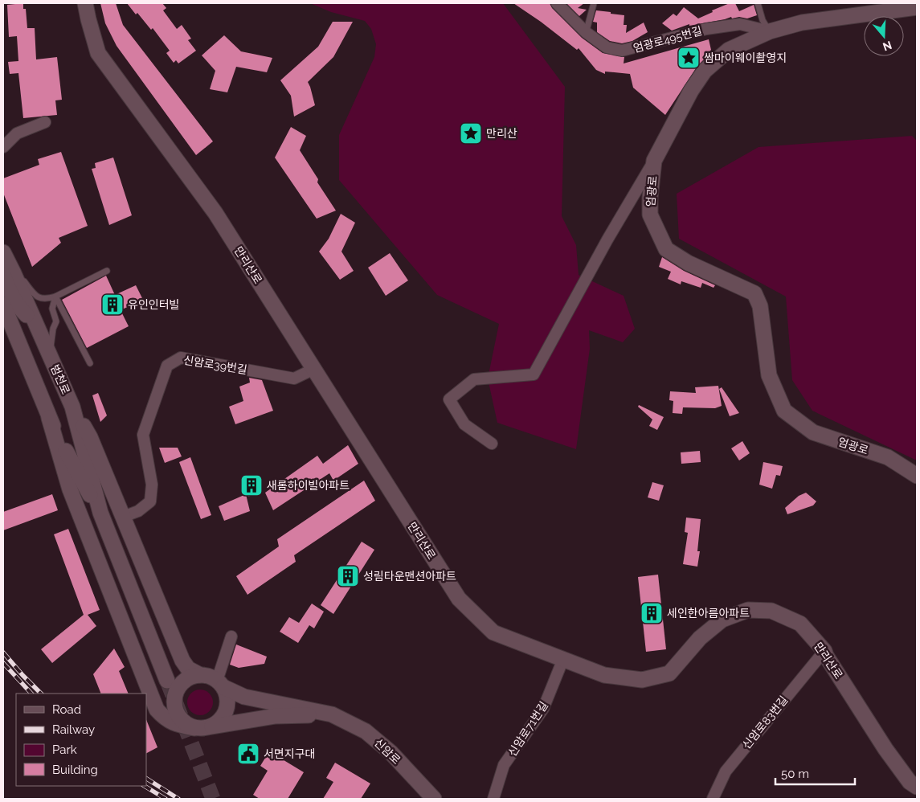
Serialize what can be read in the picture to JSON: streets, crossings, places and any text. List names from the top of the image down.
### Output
{
  "streets": {
    "main road": [
      "엄광로",
      "만리산로",
      "범천로",
      "신암로"
    ],
    "street": [
      "엄광로495번길",
      "신암로39번길",
      "신암로83번길",
      "신암로71번길"
    ]
  },
  "crossings": [
    ["엄광로495번길", "엄광로"],
    ["만리산로", "신암로39번길"],
    ["만리산로", "신암로83번길"],
    ["만리산로", "신암로71번길"]
  ],
  "places": {
    "place": ["쌈마이웨이촬영지", "만리산"],
    "building": [
      "유인인터빌",
      "새롬하이빌아파트",
      "성림타운맨션아파트",
      "세인한아름아파트"
    ],
    "public building": ["서면지구대"]
  },
  "legend": [
    "Road",
    "Railway",
    "Park",
    "Building"
  ],
  "scale_bar": "50 m",
  "north": "bottom"
}
